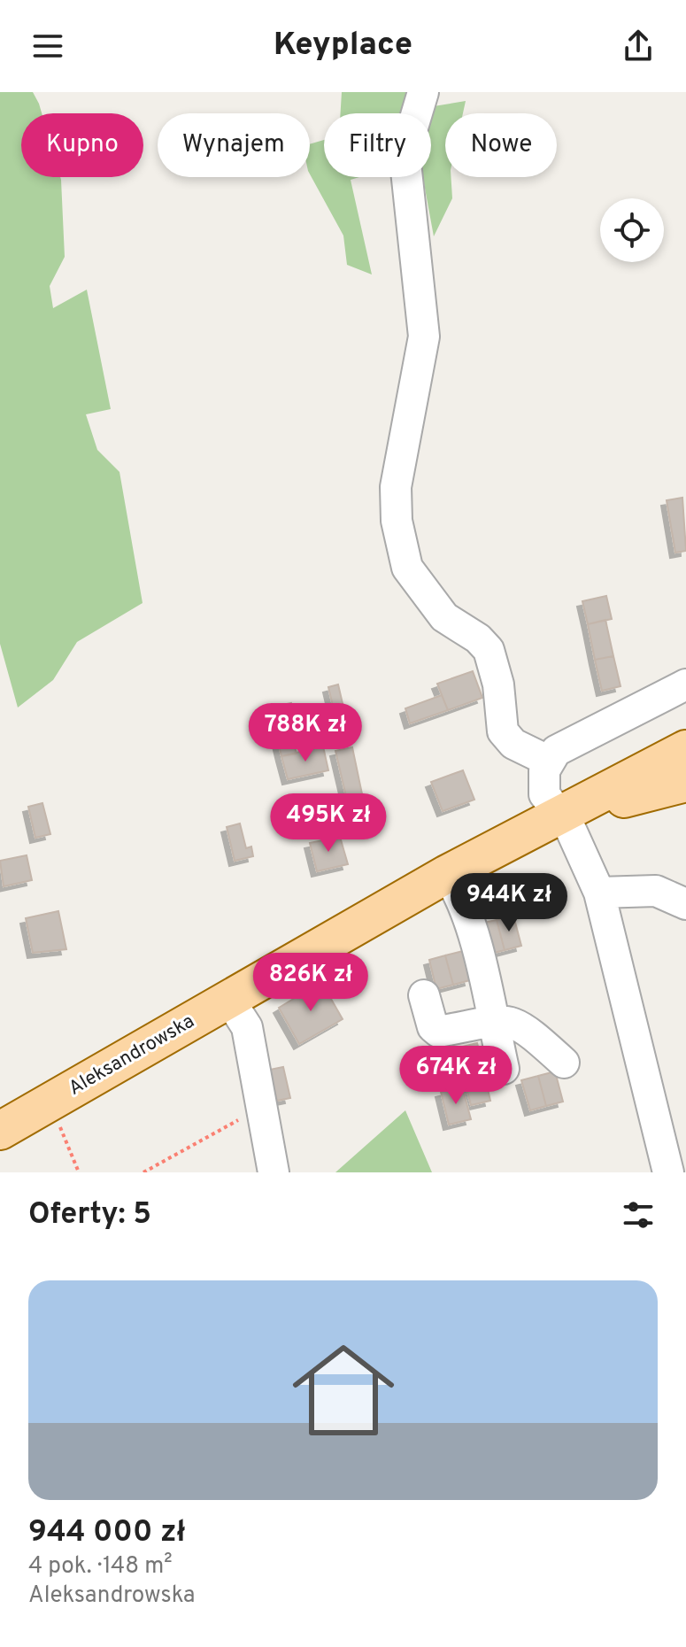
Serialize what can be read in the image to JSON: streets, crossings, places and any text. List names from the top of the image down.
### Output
{
  "streets": {
    "main road": ["Aleksandrowska"]
  },
  "page": {
    "header": "Keyplace",
    "chip": [
      "Kupno",
      "Wynajem",
      "Filtry",
      "Nowe"
    ],
    "price": [
      "788K zł",
      "495K zł",
      "944K zł",
      "826K zł",
      "674K zł"
    ],
    "heading": "Oferty: 5",
    "list": [
      {
        "name": "944 000 zł",
        "note": "4 pok. · 148 m² · Aleksandrowska"
      }
    ]
  }
}
